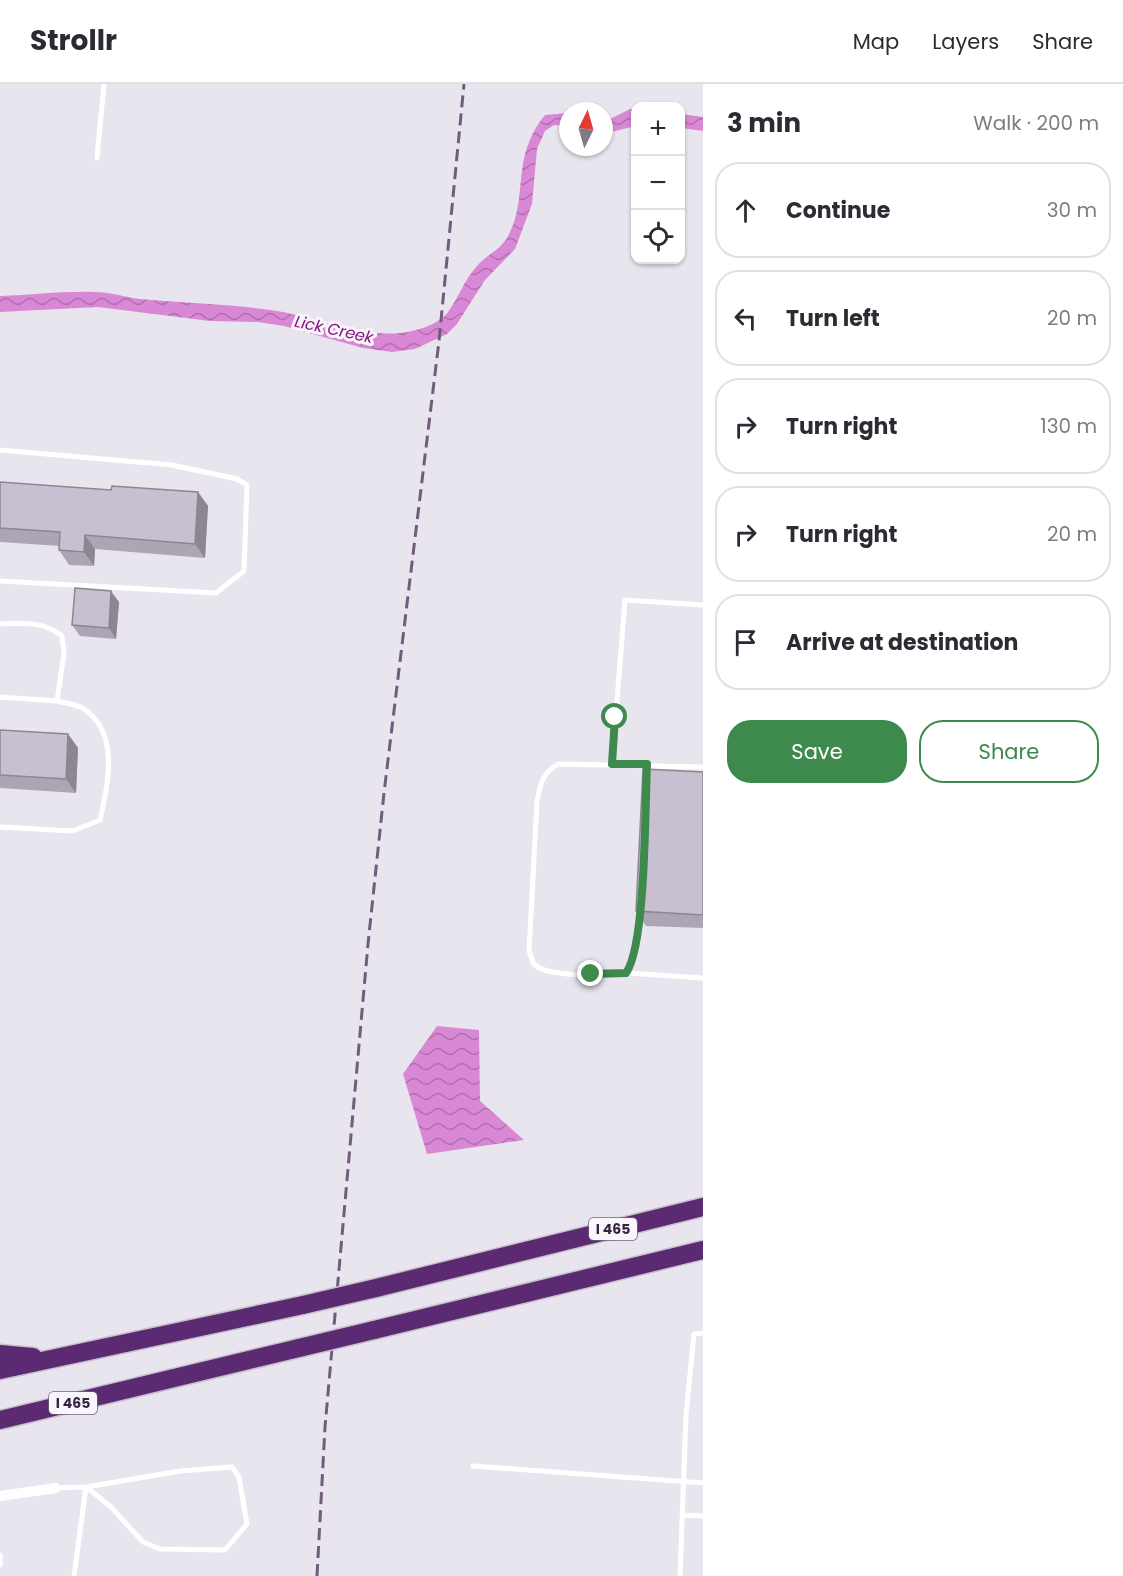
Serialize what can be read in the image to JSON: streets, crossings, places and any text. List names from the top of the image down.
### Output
{
  "streets": {
    "highway": ["I 465"]
  },
  "water": ["Lick Creek"],
  "north": "top",
  "page": {
    "header": "Strollr",
    "nav": ["Map", "Layers", "Share"],
    "heading": ["3 min", "Walk · 200 m"],
    "map_buttons": ["+", "−"],
    "list": [
      ["Continue", "30 m"],
      ["Turn left", "20 m"],
      ["Turn right", "130 m"],
      ["Turn right", "20 m"],
      "Arrive at destination"
    ],
    "buttons": ["Save", "Share"]
  }
}
